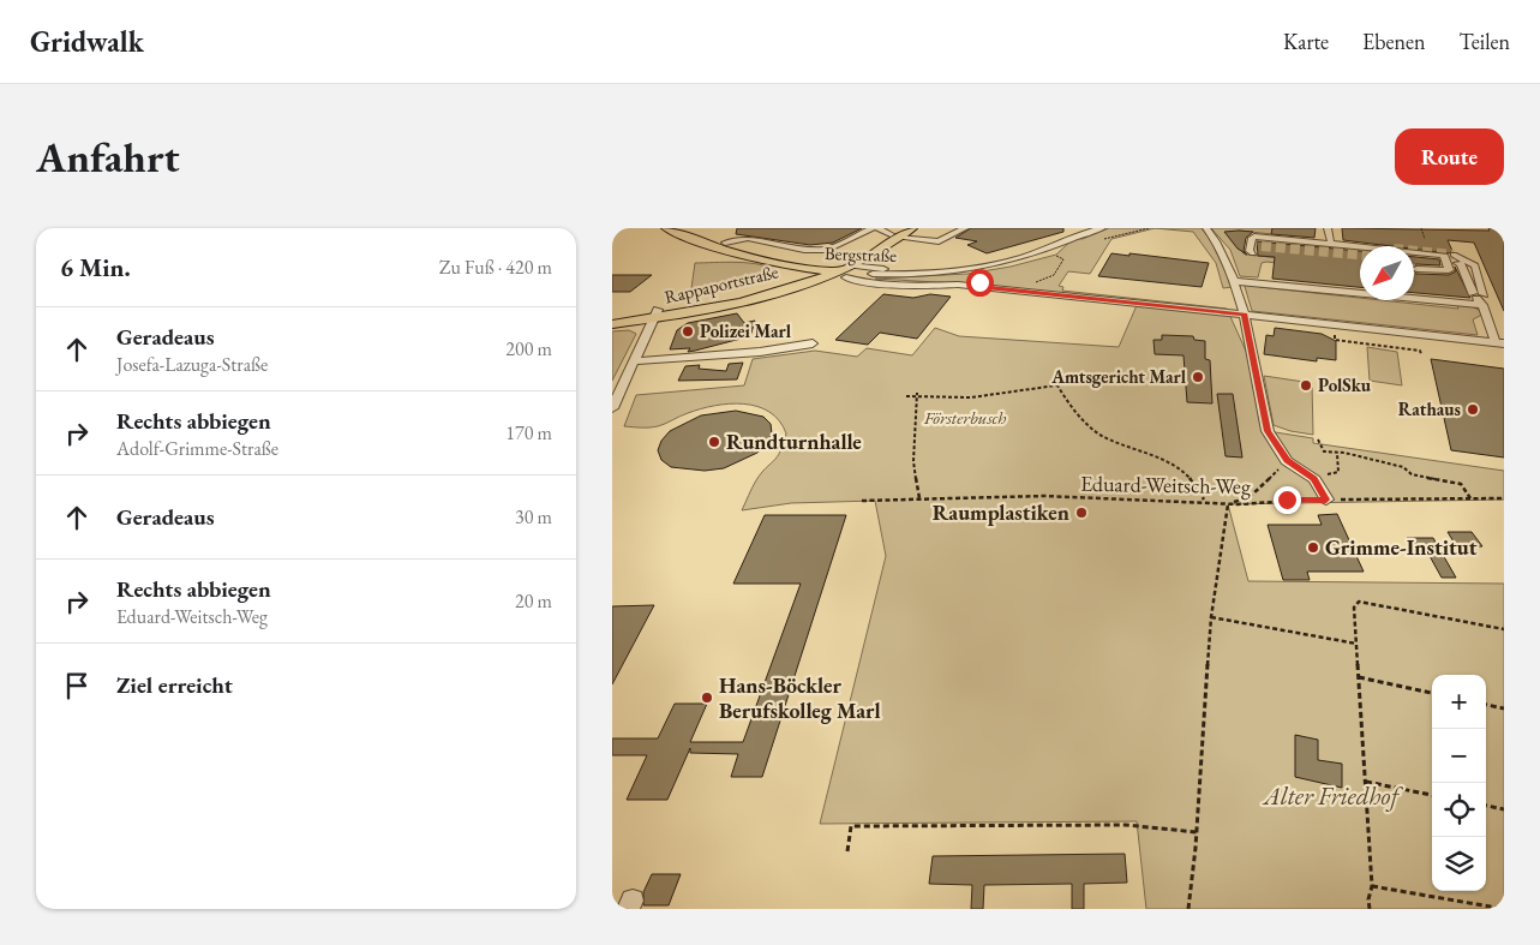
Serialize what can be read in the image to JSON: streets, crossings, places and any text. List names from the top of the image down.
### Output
{
  "streets": {
    "main road": ["Bergstraße", "Rappaportstraße"],
    "path": ["Eduard-Weitsch-Weg"]
  },
  "crossings": [
    ["Bergstraße", "Rappaportstraße"]
  ],
  "parks": ["Försterbusch", "Alter Friedhof"],
  "places": [
    "Polizei Marl",
    "Amtsgericht Marl",
    "PolSku",
    "Rathaus",
    "Rundturnhalle",
    "Raumplastiken",
    "Grimme-Institut",
    "Hans-Böckler Berufskolleg Marl"
  ],
  "north": "bottom left",
  "page": {
    "header": "Gridwalk",
    "nav": ["Karte", "Ebenen", "Teilen"],
    "buttons": "Route",
    "title": "Anfahrt",
    "heading": ["6 Min.", "Zu Fuß · 420 m"],
    "list": [
      ["Geradeaus", "Josefa-Lazuga-Straße", "200 m"],
      ["Rechts abbiegen", "Adolf-Grimme-Straße", "170 m"],
      ["Geradeaus", "30 m"],
      ["Rechts abbiegen", "Eduard-Weitsch-Weg", "20 m"],
      "Ziel erreicht"
    ],
    "map_buttons": ["+", "−"]
  }
}
